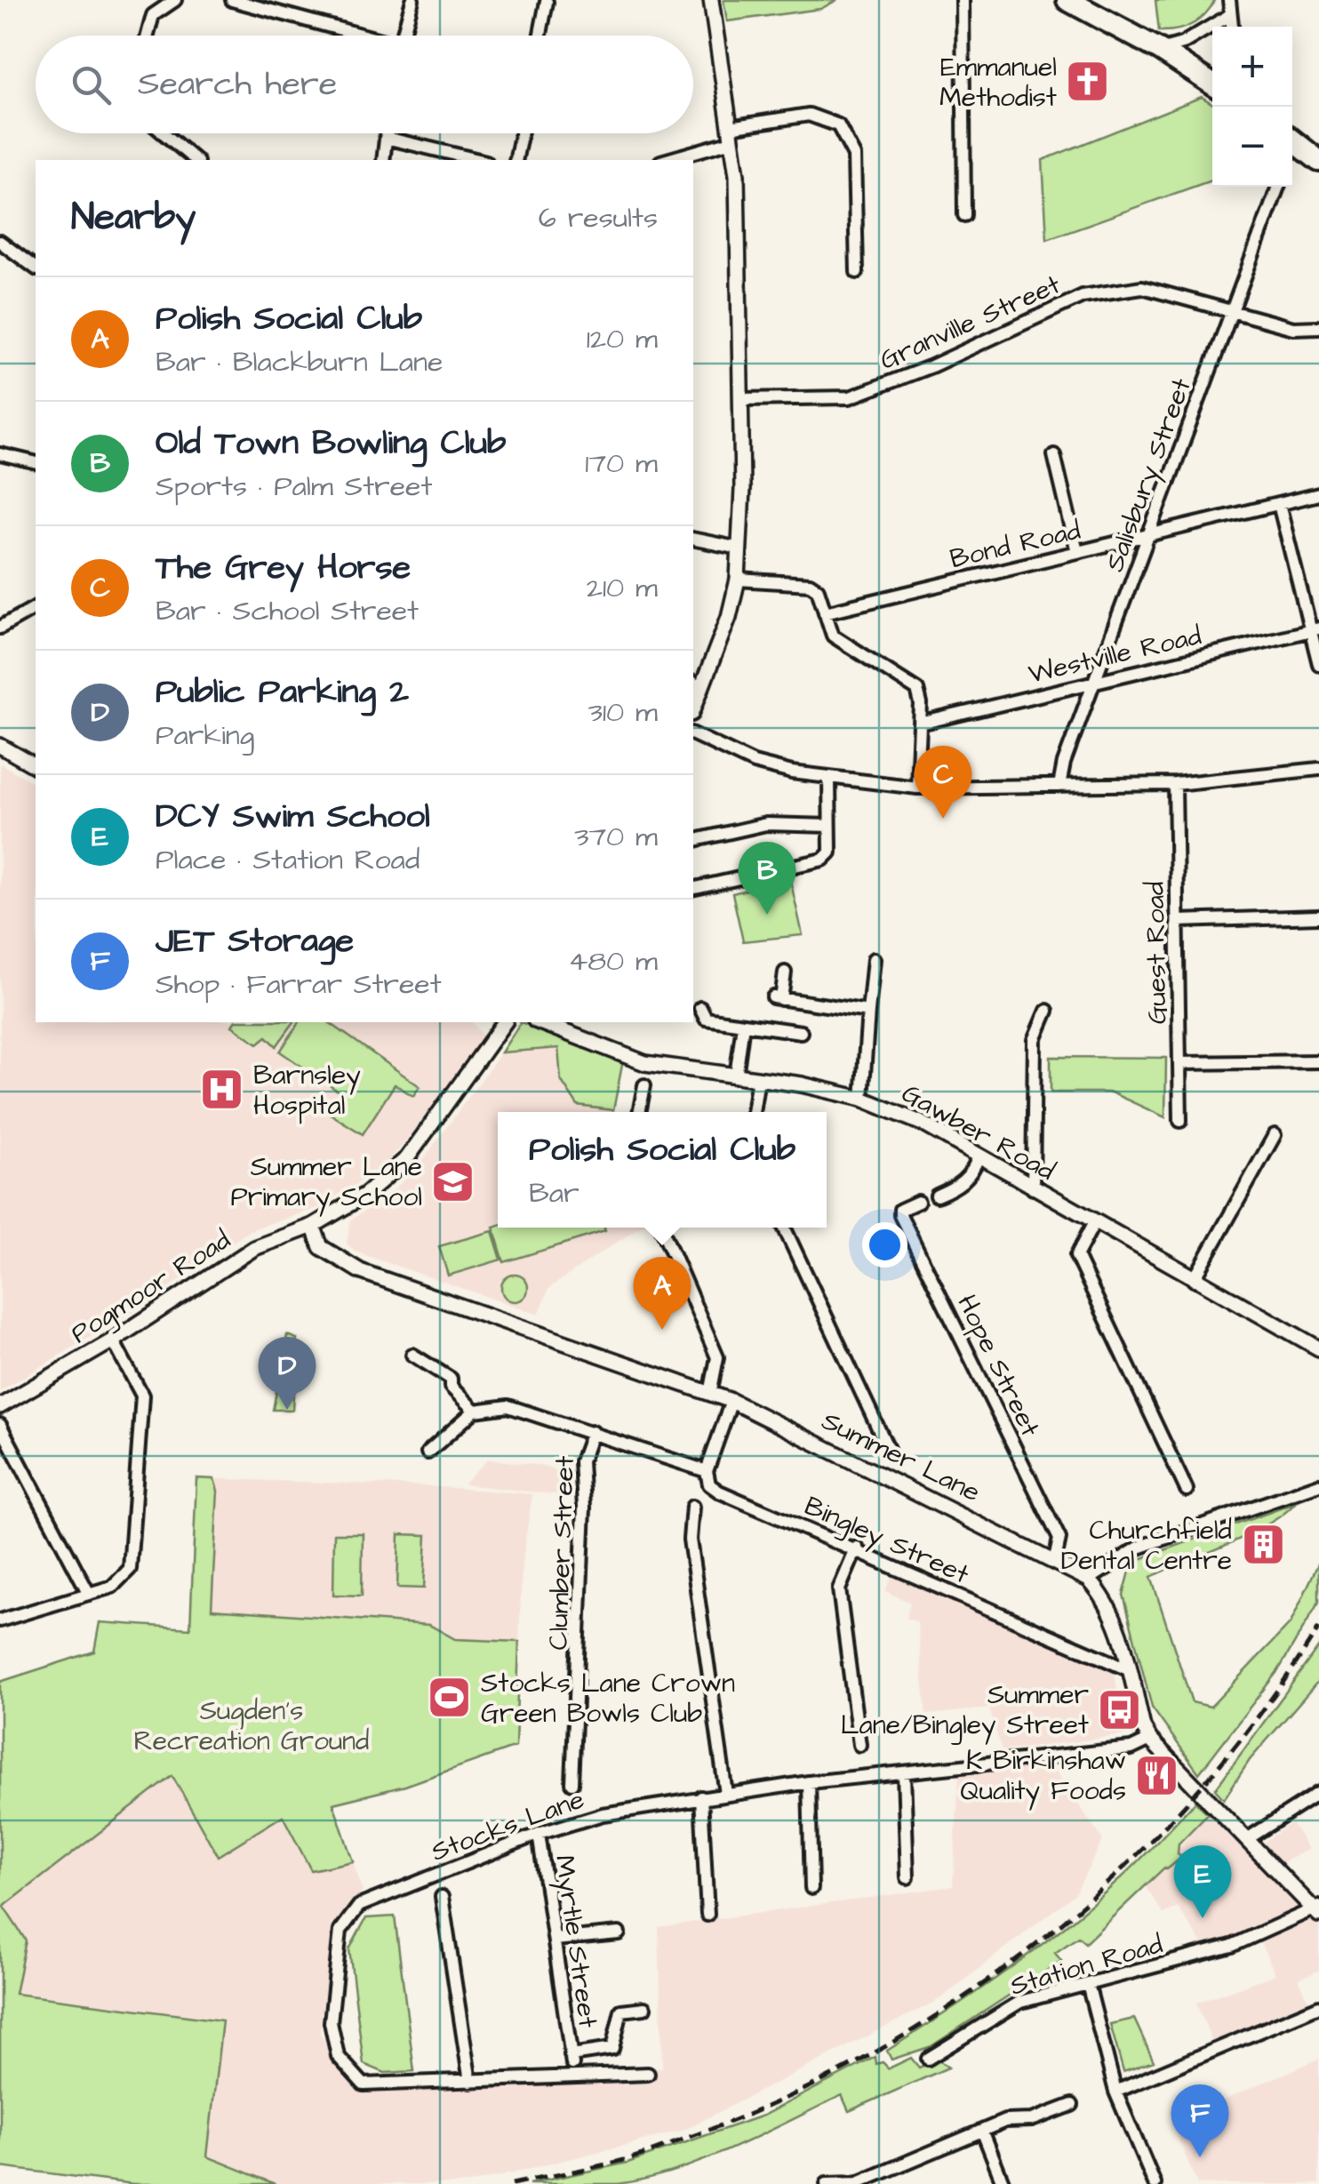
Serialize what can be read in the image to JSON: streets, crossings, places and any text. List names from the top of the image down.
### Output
{
  "streets": {
    "street": [
      "Granville Street",
      "Salisbury Street",
      "Bond Road",
      "Westville Road",
      "Guest Road",
      "Gawber Road",
      "Pogmoor Road",
      "Hope Street",
      "Summer Lane",
      "Bingley Street",
      "Clumber Street",
      "Stocks Lane",
      "Myrtle Street",
      "Station Road"
    ]
  },
  "crossings": [
    ["Granville Street", "Salisbury Street"],
    ["Salisbury Street", "Bond Road"],
    ["Salisbury Street", "Westville Road"],
    ["Pogmoor Road", "Summer Lane"],
    ["Hope Street", "Summer Lane"],
    ["Summer Lane", "Bingley Street"],
    ["Summer Lane", "Stocks Lane"],
    ["Summer Lane", "Station Road"],
    ["Stocks Lane", "Myrtle Street"]
  ],
  "parks": ["Sugden's Recreation Ground"],
  "places": {
    "church": ["Emmanuel Methodist"],
    "hospital": ["Barnsley Hospital"],
    "school or university": ["Summer Lane Primary School"],
    "building": ["Churchfield Dental Centre"],
    "sports": ["Stocks Lane Crown Green Bowls Club"],
    "bus stop": ["Summer Lane/Bingley Street"],
    "restaurant": ["K Birkinshaw Quality Foods"]
  },
  "page": {
    "map_buttons": ["+", "−"],
    "search": "Search here",
    "heading": ["Nearby", "6 results"],
    "list": [
      {
        "mark": "A",
        "name": "Polish Social Club",
        "note": "Bar · Blackburn Lane",
        "value": "120 m"
      },
      {
        "mark": "B",
        "name": "Old Town Bowling Club",
        "note": "Sports · Palm Street",
        "value": "170 m"
      },
      {
        "mark": "C",
        "name": "The Grey Horse",
        "note": "Bar · School Street",
        "value": "210 m"
      },
      {
        "mark": "D",
        "name": "Public Parking 2",
        "note": "Parking",
        "value": "310 m"
      },
      {
        "mark": "E",
        "name": "DCY Swim School",
        "note": "Place · Station Road",
        "value": "370 m"
      },
      {
        "mark": "F",
        "name": "JET Storage",
        "note": "Shop · Farrar Street",
        "value": "480 m"
      }
    ],
    "pins": [
      "C",
      "B",
      "A",
      "D",
      "E",
      "F"
    ],
    "popup": ["Polish Social Club", "Bar"]
  }
}
